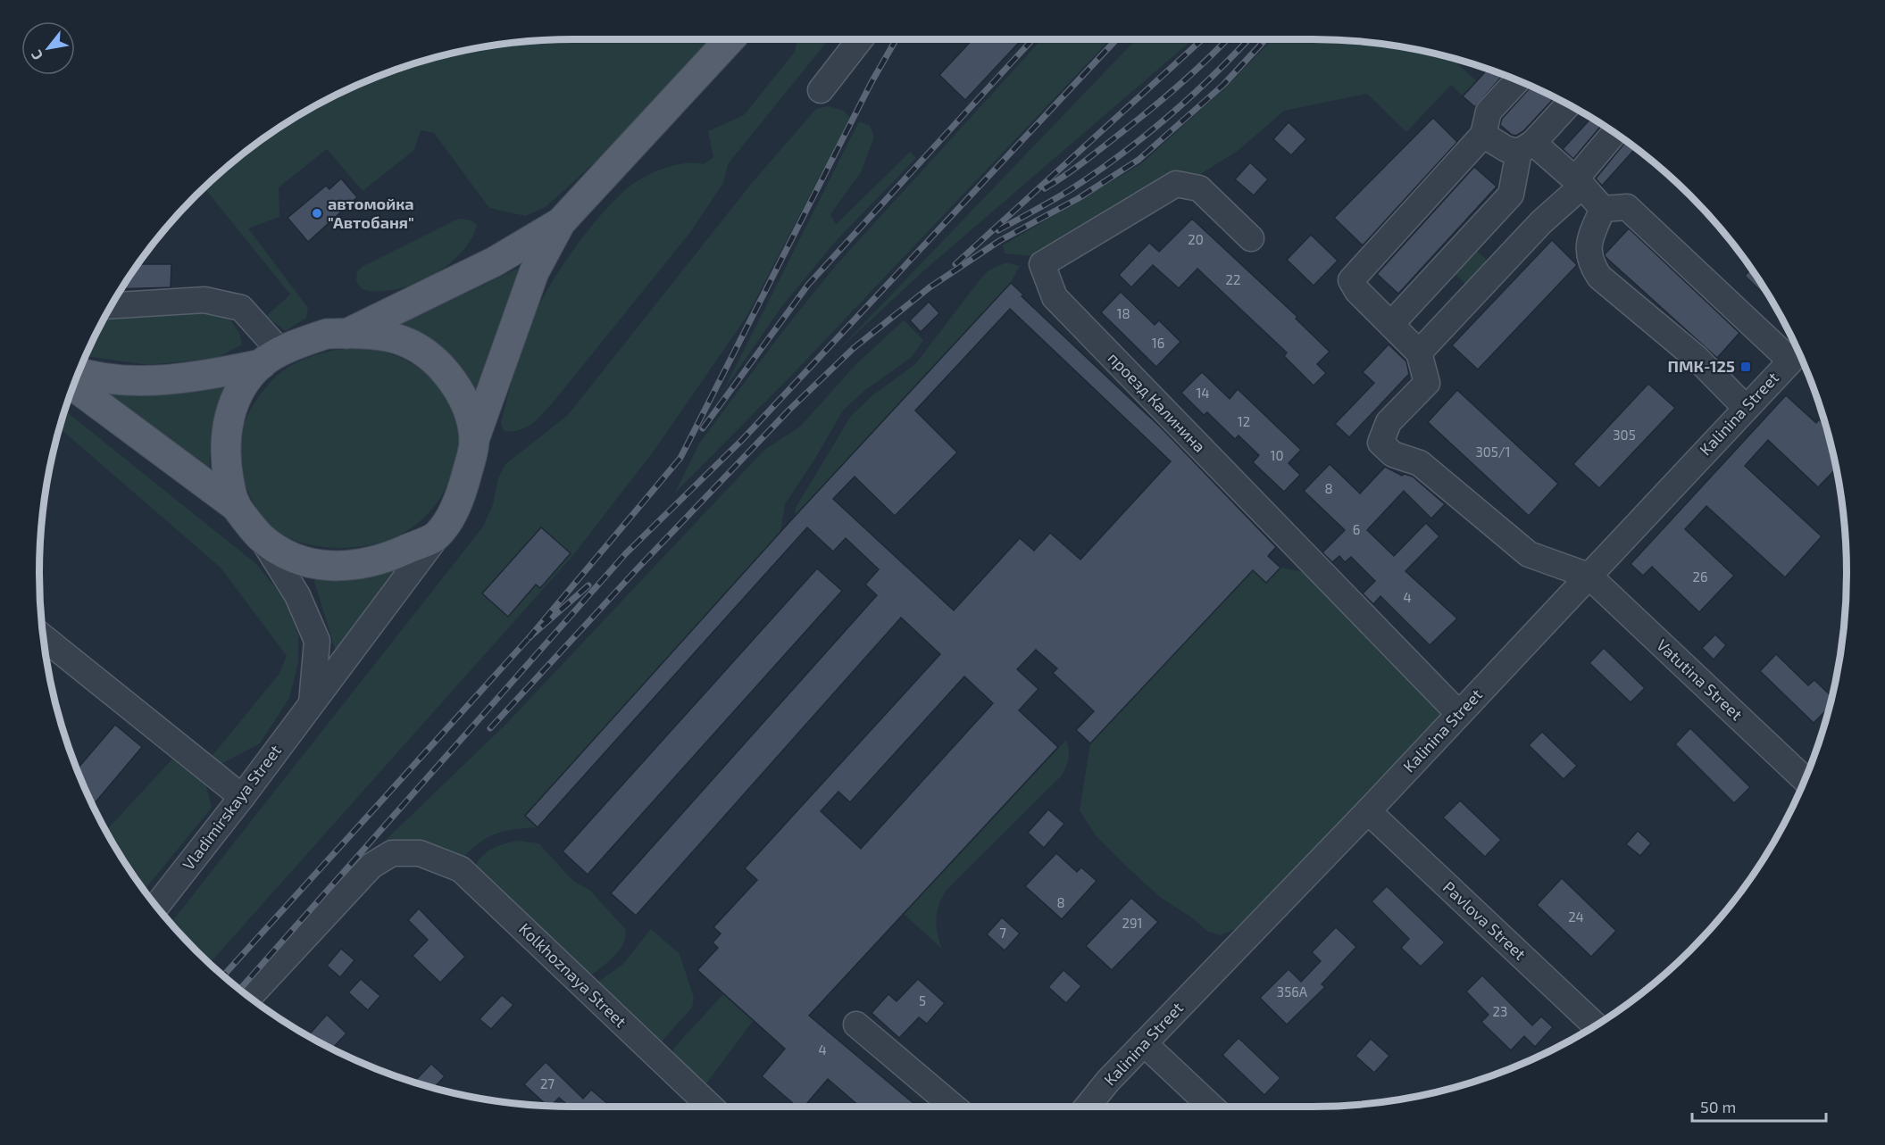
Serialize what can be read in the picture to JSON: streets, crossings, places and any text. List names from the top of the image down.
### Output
{
  "streets": {
    "street": [
      "проезд Калинина",
      "Kalinina Street",
      "Vatutina Street",
      "Vladimirskaya Street",
      "Pavlova Street",
      "Kolkhoznaya Street"
    ]
  },
  "crossings": [
    ["проезд Калинина", "Kalinina Street"],
    ["Kalinina Street", "Vatutina Street"],
    ["Kalinina Street", "Pavlova Street"]
  ],
  "places": {
    "other": ["автомойка \"Автобаня\""],
    "transit": ["ПМК-125"]
  },
  "house_numbers": [
    "20",
    "22",
    "18",
    "16",
    "14",
    "12",
    "305",
    "305/1",
    "10",
    "8",
    "6",
    "26",
    "4",
    "8",
    "24",
    "291",
    "7",
    "356А",
    "5",
    "23",
    "4",
    "27"
  ],
  "scale_bar": "50 m",
  "north": "bottom left"
}
